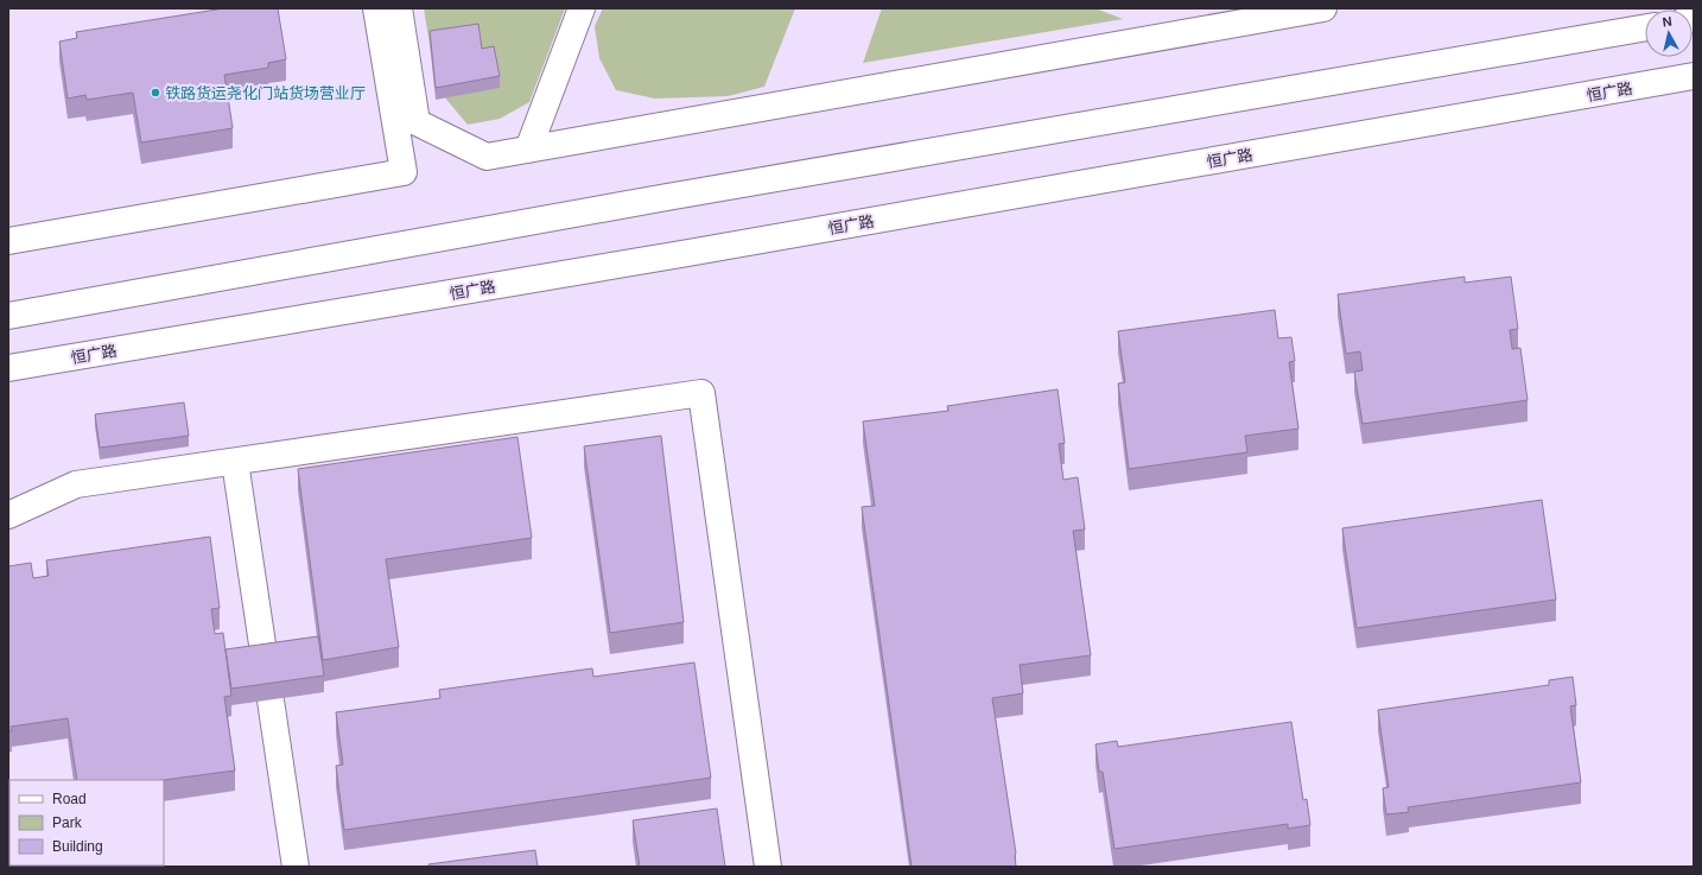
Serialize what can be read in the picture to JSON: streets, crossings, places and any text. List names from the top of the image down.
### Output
{
  "streets": {
    "street": ["恒广路"]
  },
  "places": ["铁路货运尧化门站货场营业厅"],
  "legend": ["Road", "Park", "Building"],
  "north": "top"
}
